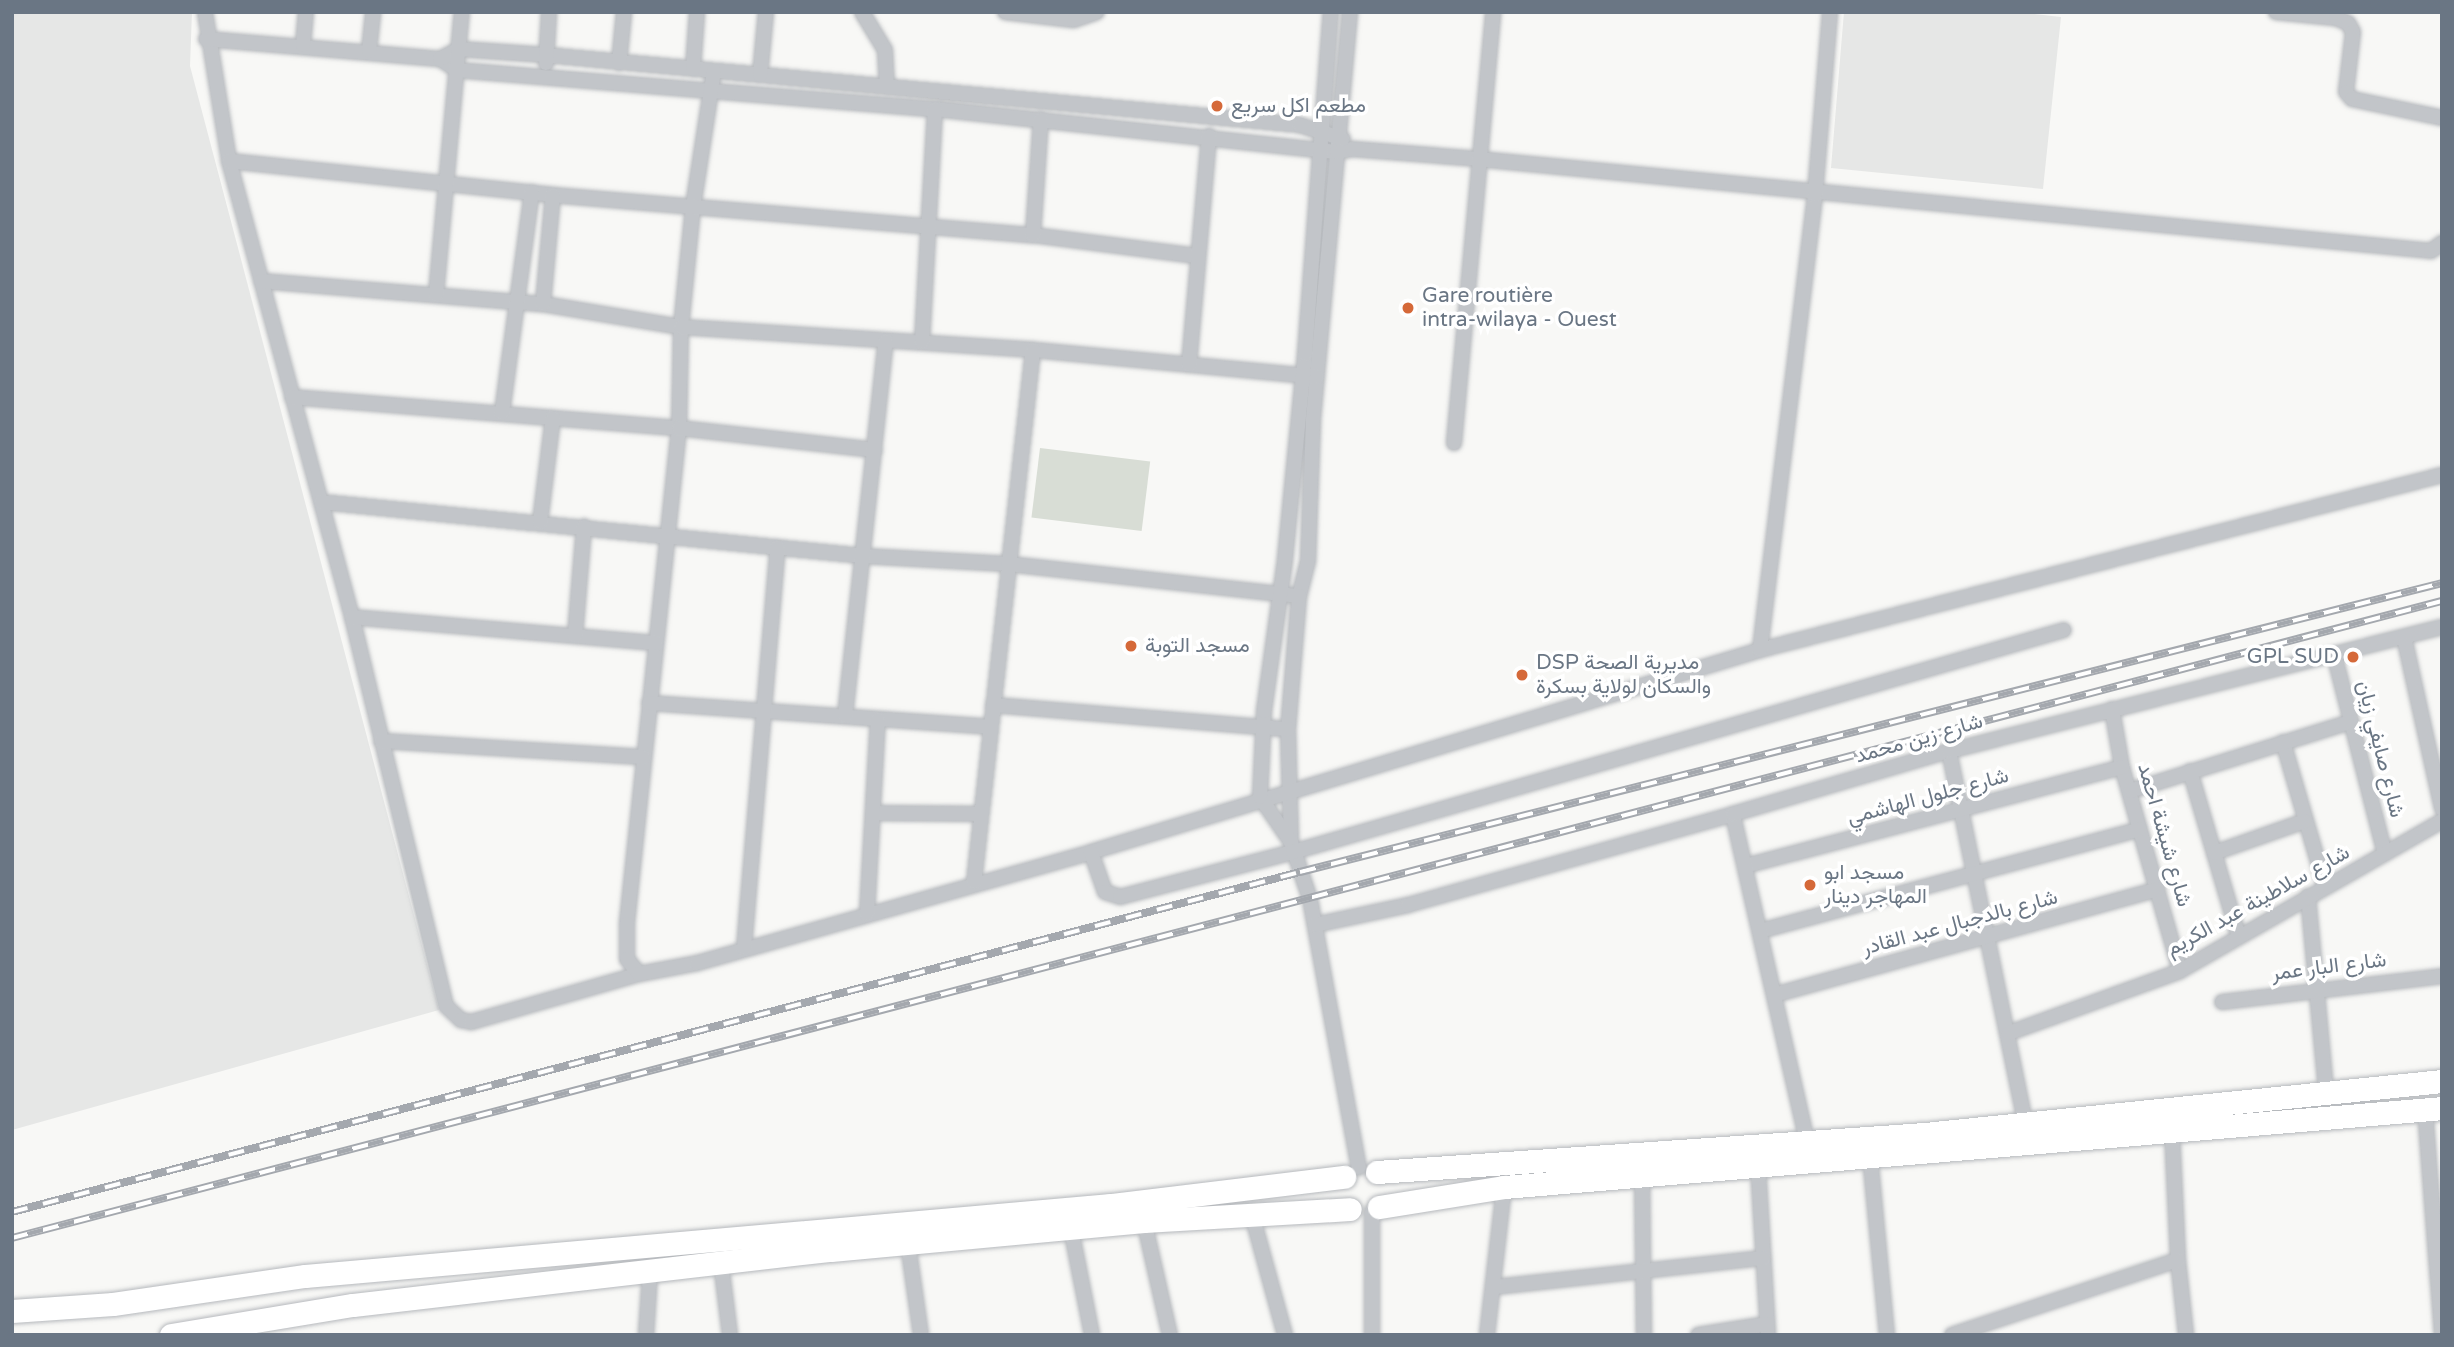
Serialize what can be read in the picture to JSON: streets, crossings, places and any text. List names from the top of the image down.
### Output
{
  "streets": {
    "street": [
      "شارع زين محمد",
      "شارع صايفي زيان",
      "شارع جلول الهاشمي",
      "شارع شيشة احمد",
      "شارع سلاطينة عبد الكريم",
      "شارع بالدجبال عبد القادر",
      "شارع البار عمر"
    ]
  },
  "crossings": [
    ["شارع زين محمد", "شارع صايفي زيان"],
    ["شارع زين محمد", "شارع شيشة احمد"],
    ["شارع صايفي زيان", "شارع سلاطينة عبد الكريم"],
    ["شارع جلول الهاشمي", "شارع شيشة احمد"],
    ["شارع شيشة احمد", "شارع سلاطينة عبد الكريم"],
    ["شارع شيشة احمد", "شارع بالدجبال عبد القادر"]
  ],
  "places": [
    "مطعم اكل سريع",
    "Gare routière intra-wilaya - Ouest",
    "مسجد التوبة",
    "GPL SUD",
    "DSP مديرية الصحة والسكان لولاية بسكرة",
    "مسجد ابو المهاجر دينار"
  ]
}
